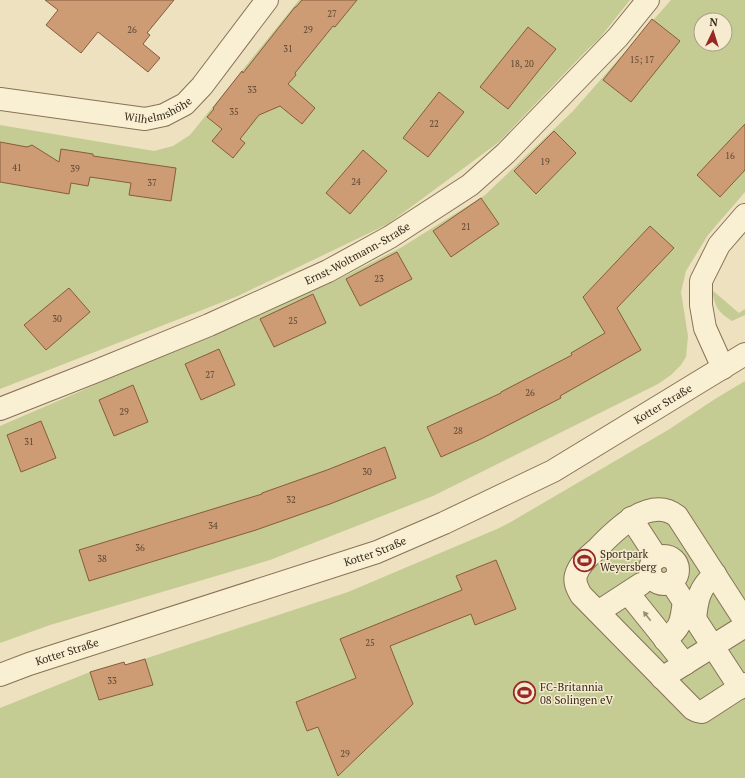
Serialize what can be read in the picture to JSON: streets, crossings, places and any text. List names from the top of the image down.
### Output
{
  "streets": {
    "street": ["Wilhelmshöhe", "Ernst-Woltmann-Straße", "Kotter Straße"]
  },
  "places": {
    "sports": ["Sportpark Weyersberg", "FC-Britannia 08 Solingen eV"]
  },
  "house_numbers": [
    "27",
    "26",
    "29",
    "31",
    "15; 17",
    "18, 20",
    "33",
    "35",
    "22",
    "16",
    "19",
    "41",
    "39",
    "24",
    "37",
    "21",
    "23",
    "30",
    "25",
    "27",
    "26",
    "29",
    "28",
    "31",
    "30",
    "32",
    "34",
    "36",
    "38",
    "25",
    "33",
    "29"
  ],
  "north": "top"
}
